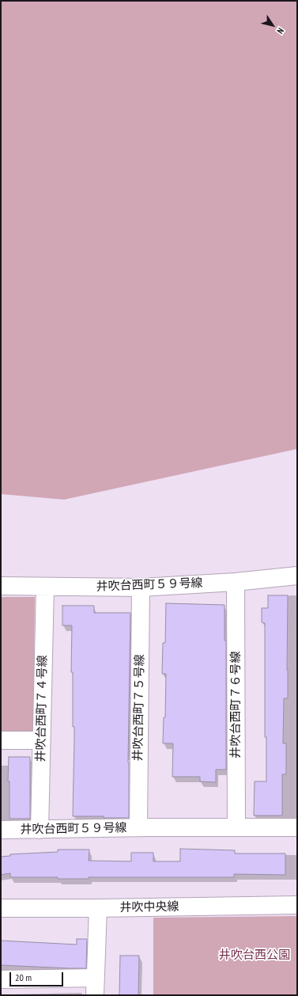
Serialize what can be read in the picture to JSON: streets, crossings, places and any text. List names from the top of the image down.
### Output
{
  "streets": {
    "street": [
      "井吹台西町５９号線",
      "井吹台西町７６号線",
      "井吹台西町７５号線",
      "井吹台西町７４号線",
      "井吹中央線"
    ]
  },
  "crossings": [
    ["井吹台西町５９号線", "井吹台西町７６号線"],
    ["井吹台西町５９号線", "井吹台西町７５号線"],
    ["井吹台西町５９号線", "井吹台西町７４号線"]
  ],
  "parks": ["井吹台西公園"],
  "scale_bar": "20 m",
  "north": "bottom right"
}
